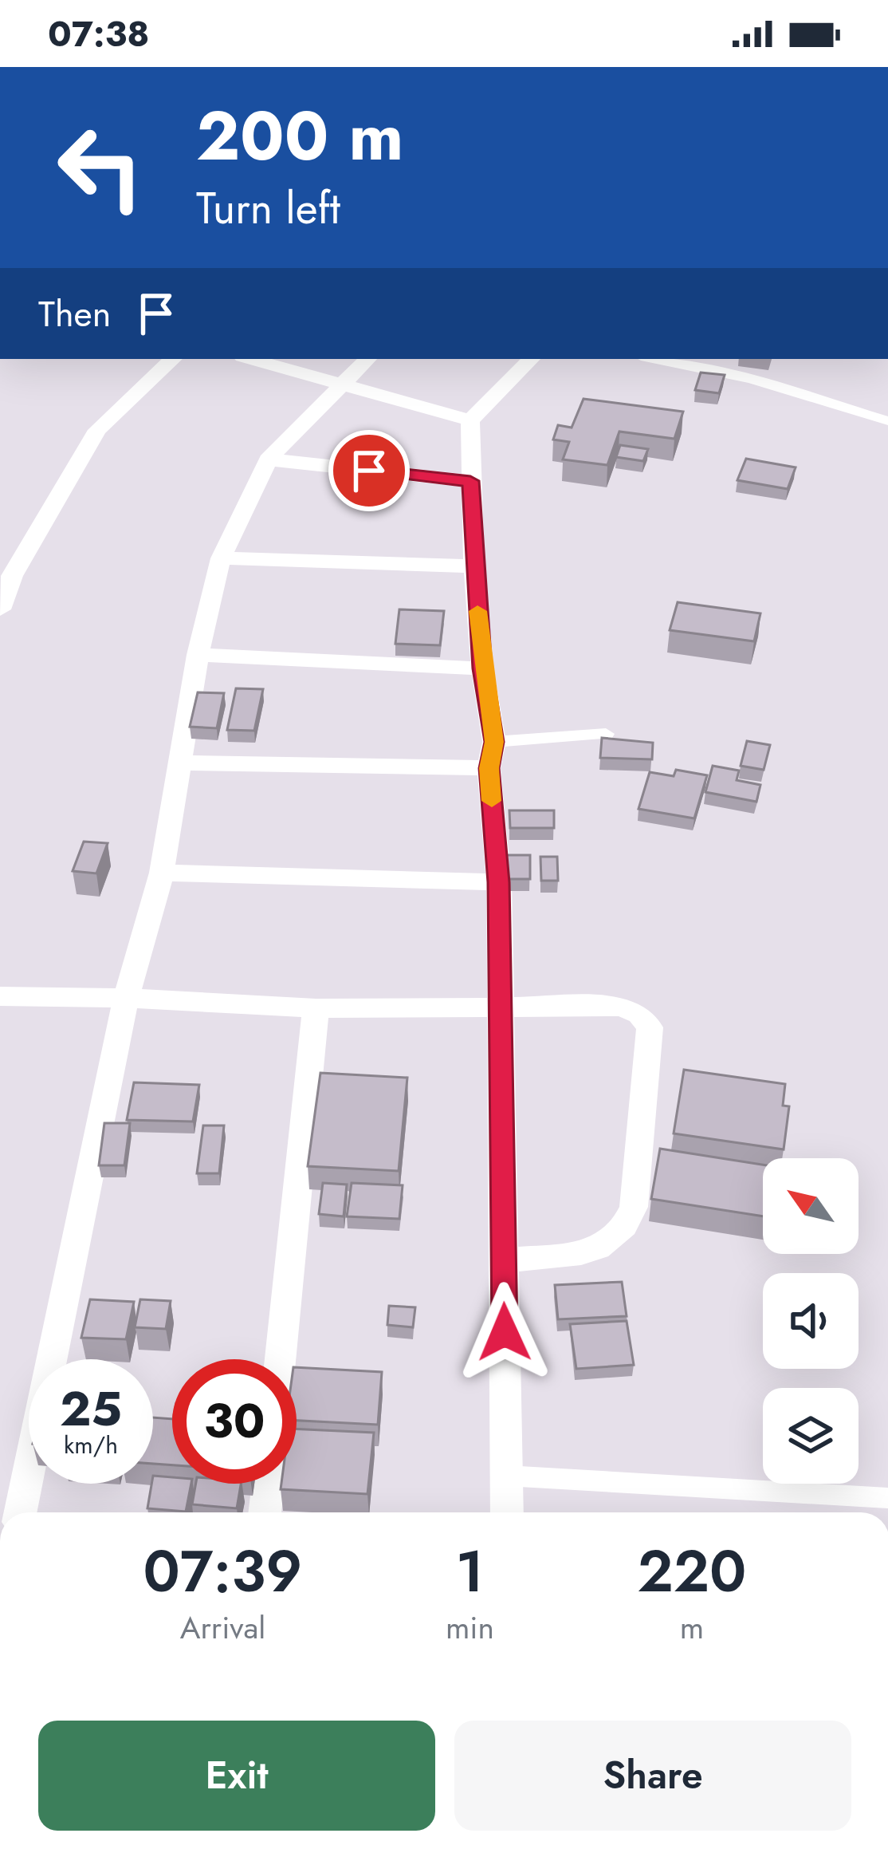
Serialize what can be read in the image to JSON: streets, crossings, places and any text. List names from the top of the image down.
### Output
{
  "north": "top left",
  "page": {
    "status": "07:38",
    "turn": ["200 m", "Turn left"],
    "then": "Then",
    "speed": "25 km/h",
    "limit": "30",
    "eta": [
      "07:39",
      "Arrival",
      "1",
      "min",
      "220",
      "m"
    ],
    "buttons": ["Exit", "Share"]
  }
}
